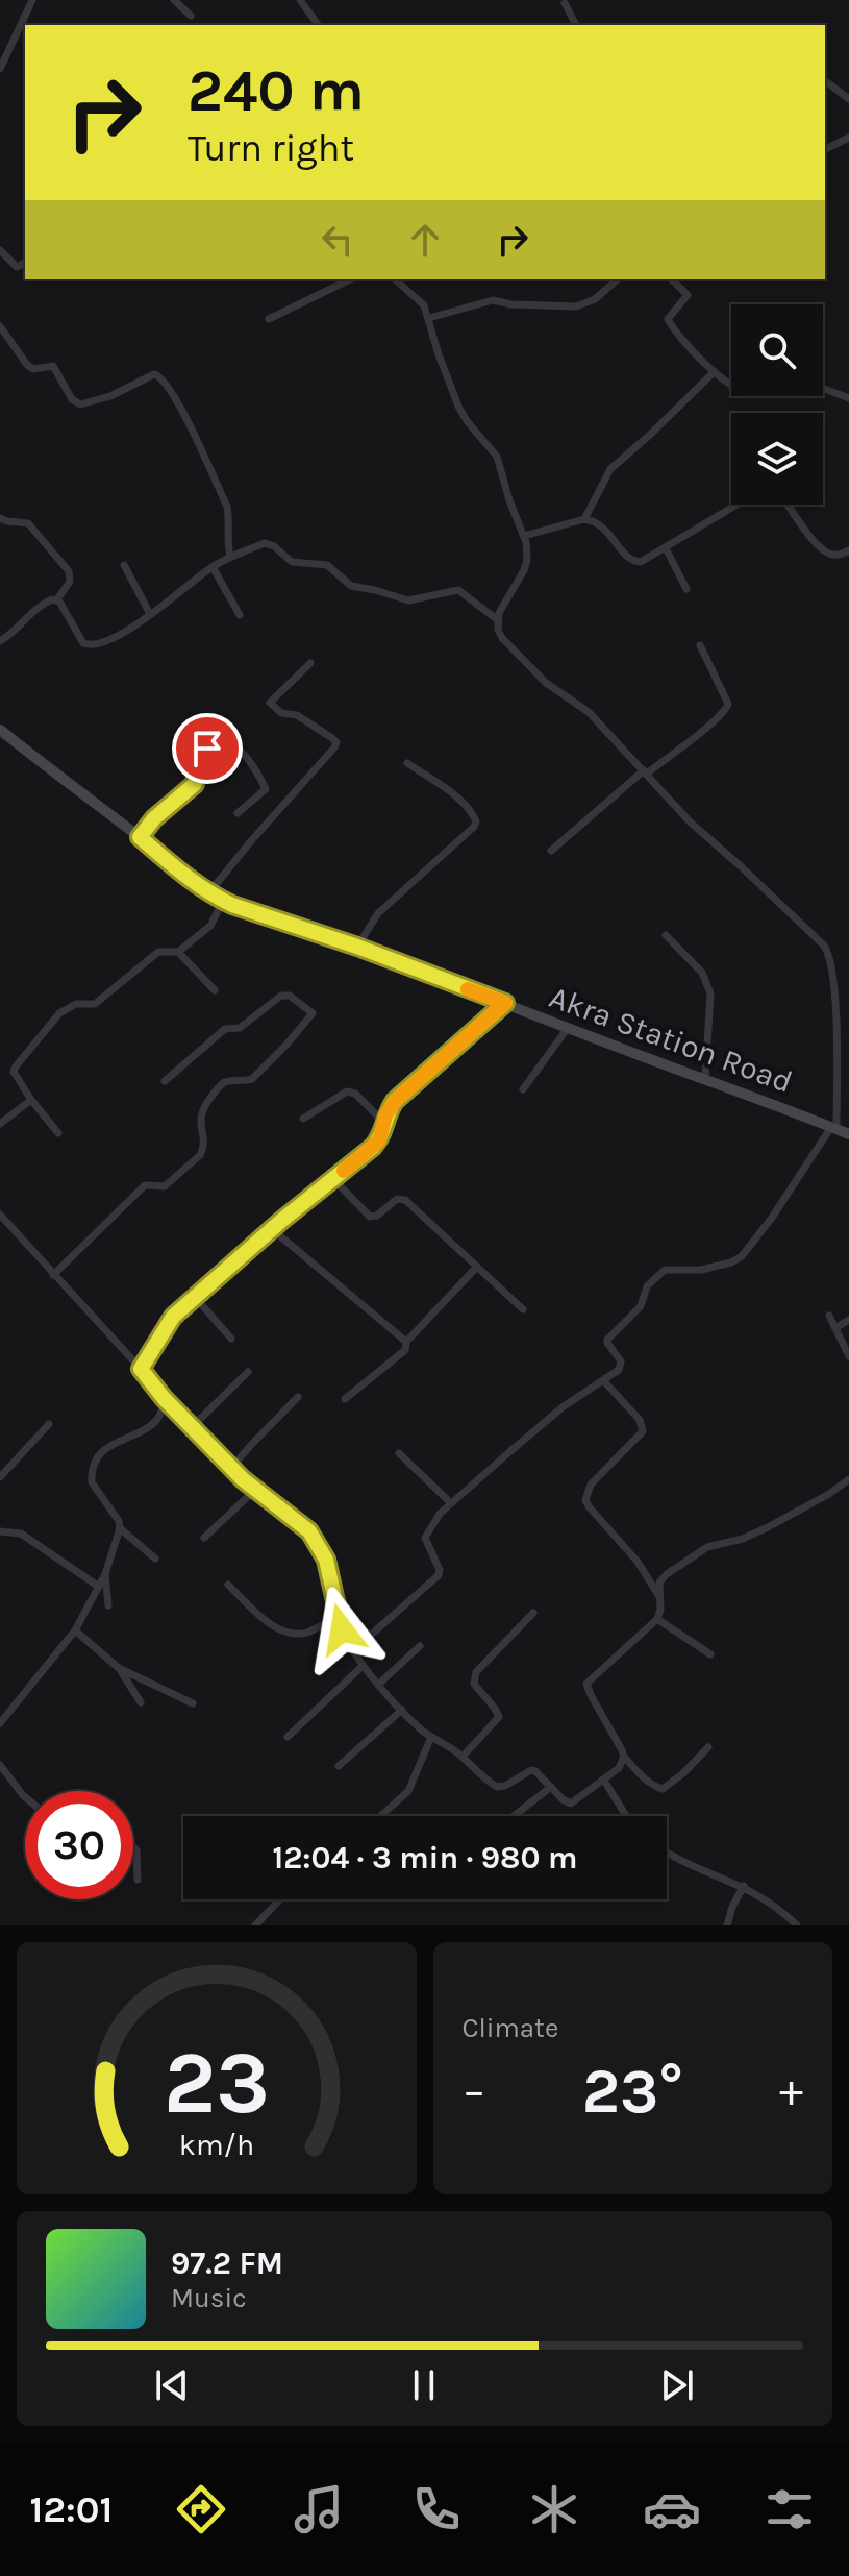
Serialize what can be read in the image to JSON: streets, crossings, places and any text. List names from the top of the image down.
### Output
{
  "streets": {
    "main road": ["Akra Station Road"]
  },
  "page": {
    "turn": ["240 m", "Turn right"],
    "limit": "30",
    "trip": "12:04 · 3 min · 980 m",
    "tile": "Climate",
    "heat": ["−", "23°", "+"],
    "song": ["97.2 FM", "Music"],
    "tabs": "12:01",
    "gauge": ["23", "km/h"]
  }
}
